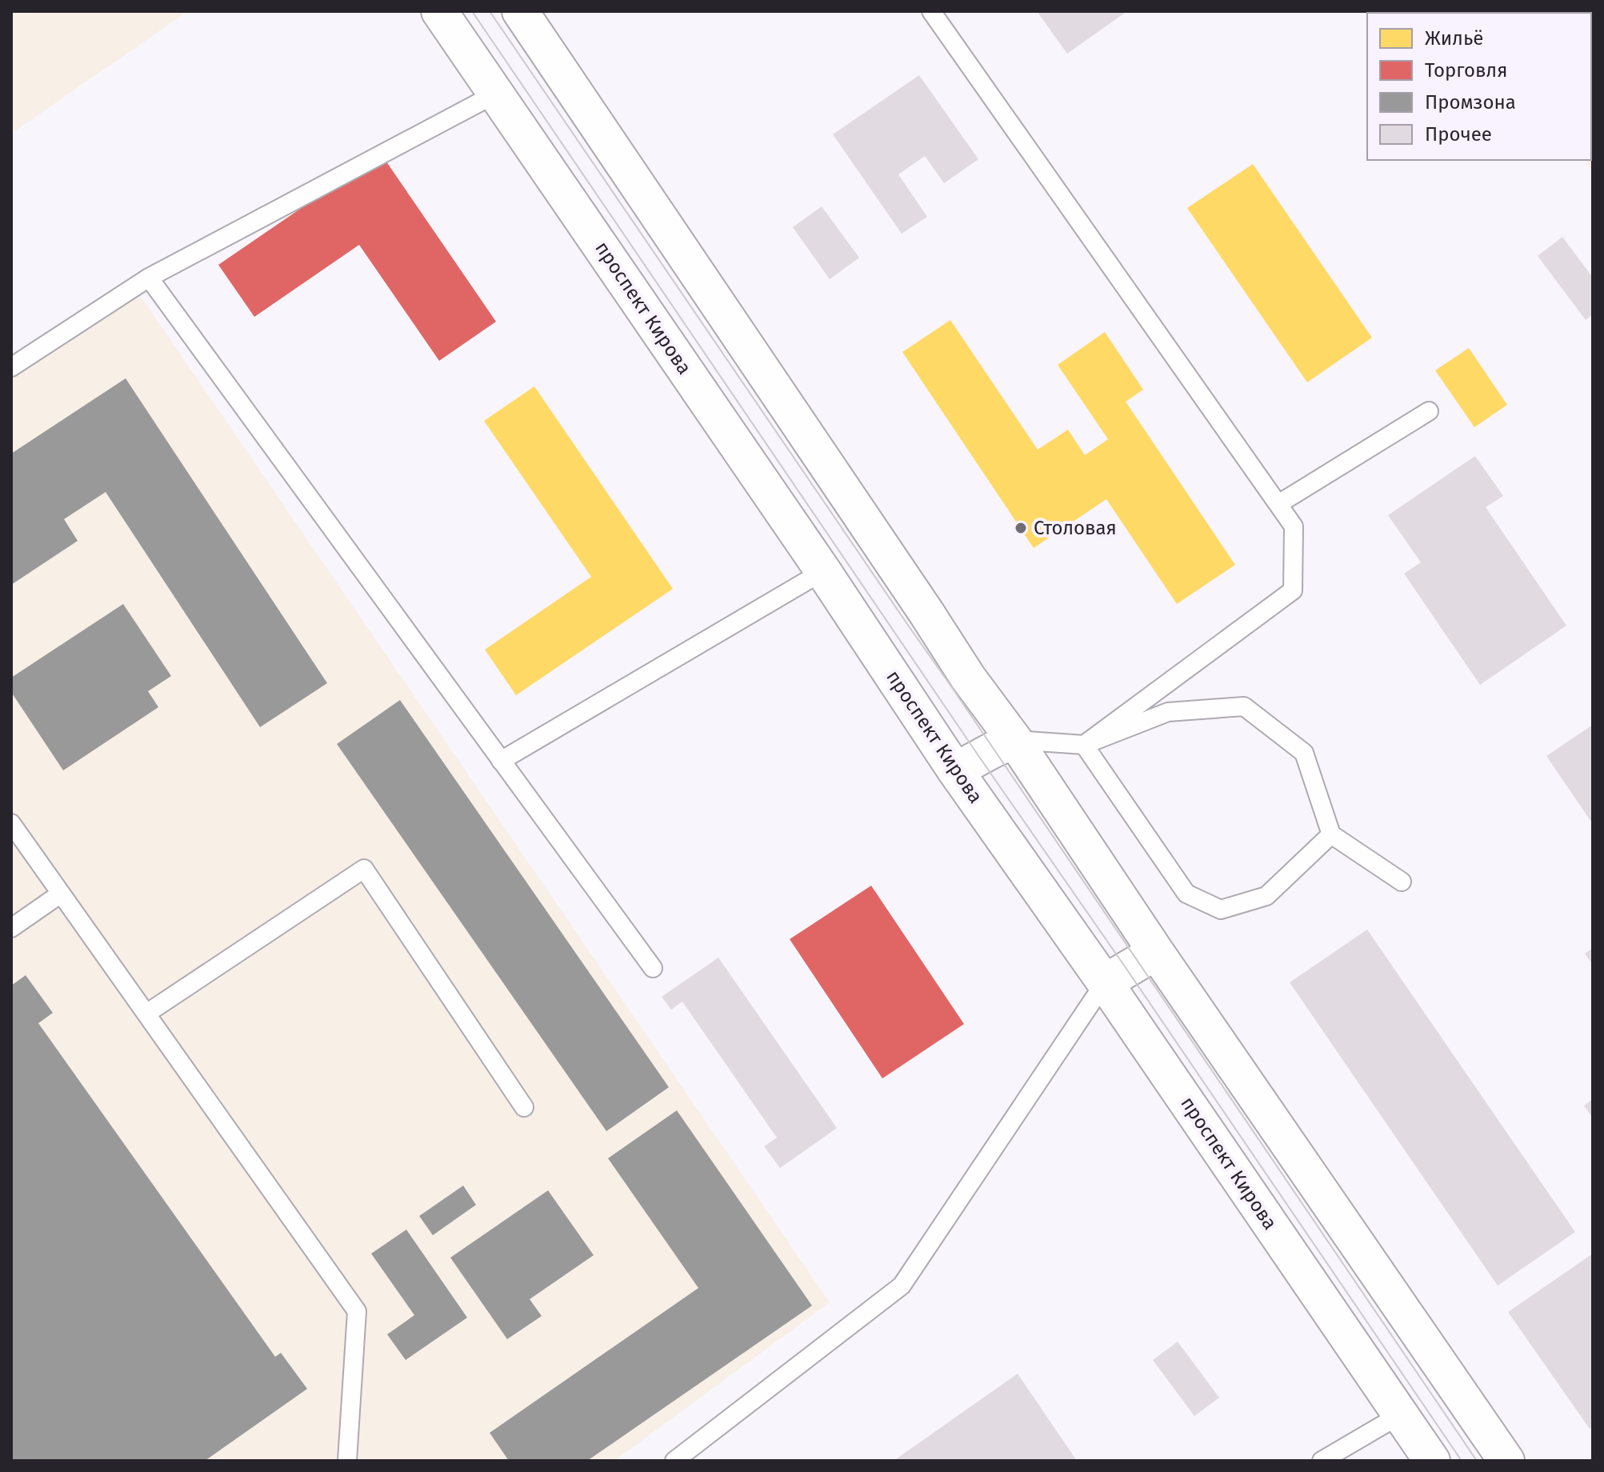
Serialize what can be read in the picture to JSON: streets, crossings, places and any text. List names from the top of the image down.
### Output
{
  "streets": {
    "main road": ["проспект Кирова"]
  },
  "places": ["Столовая"],
  "legend": [
    "Жильё",
    "Торговля",
    "Промзона",
    "Прочее"
  ]
}
